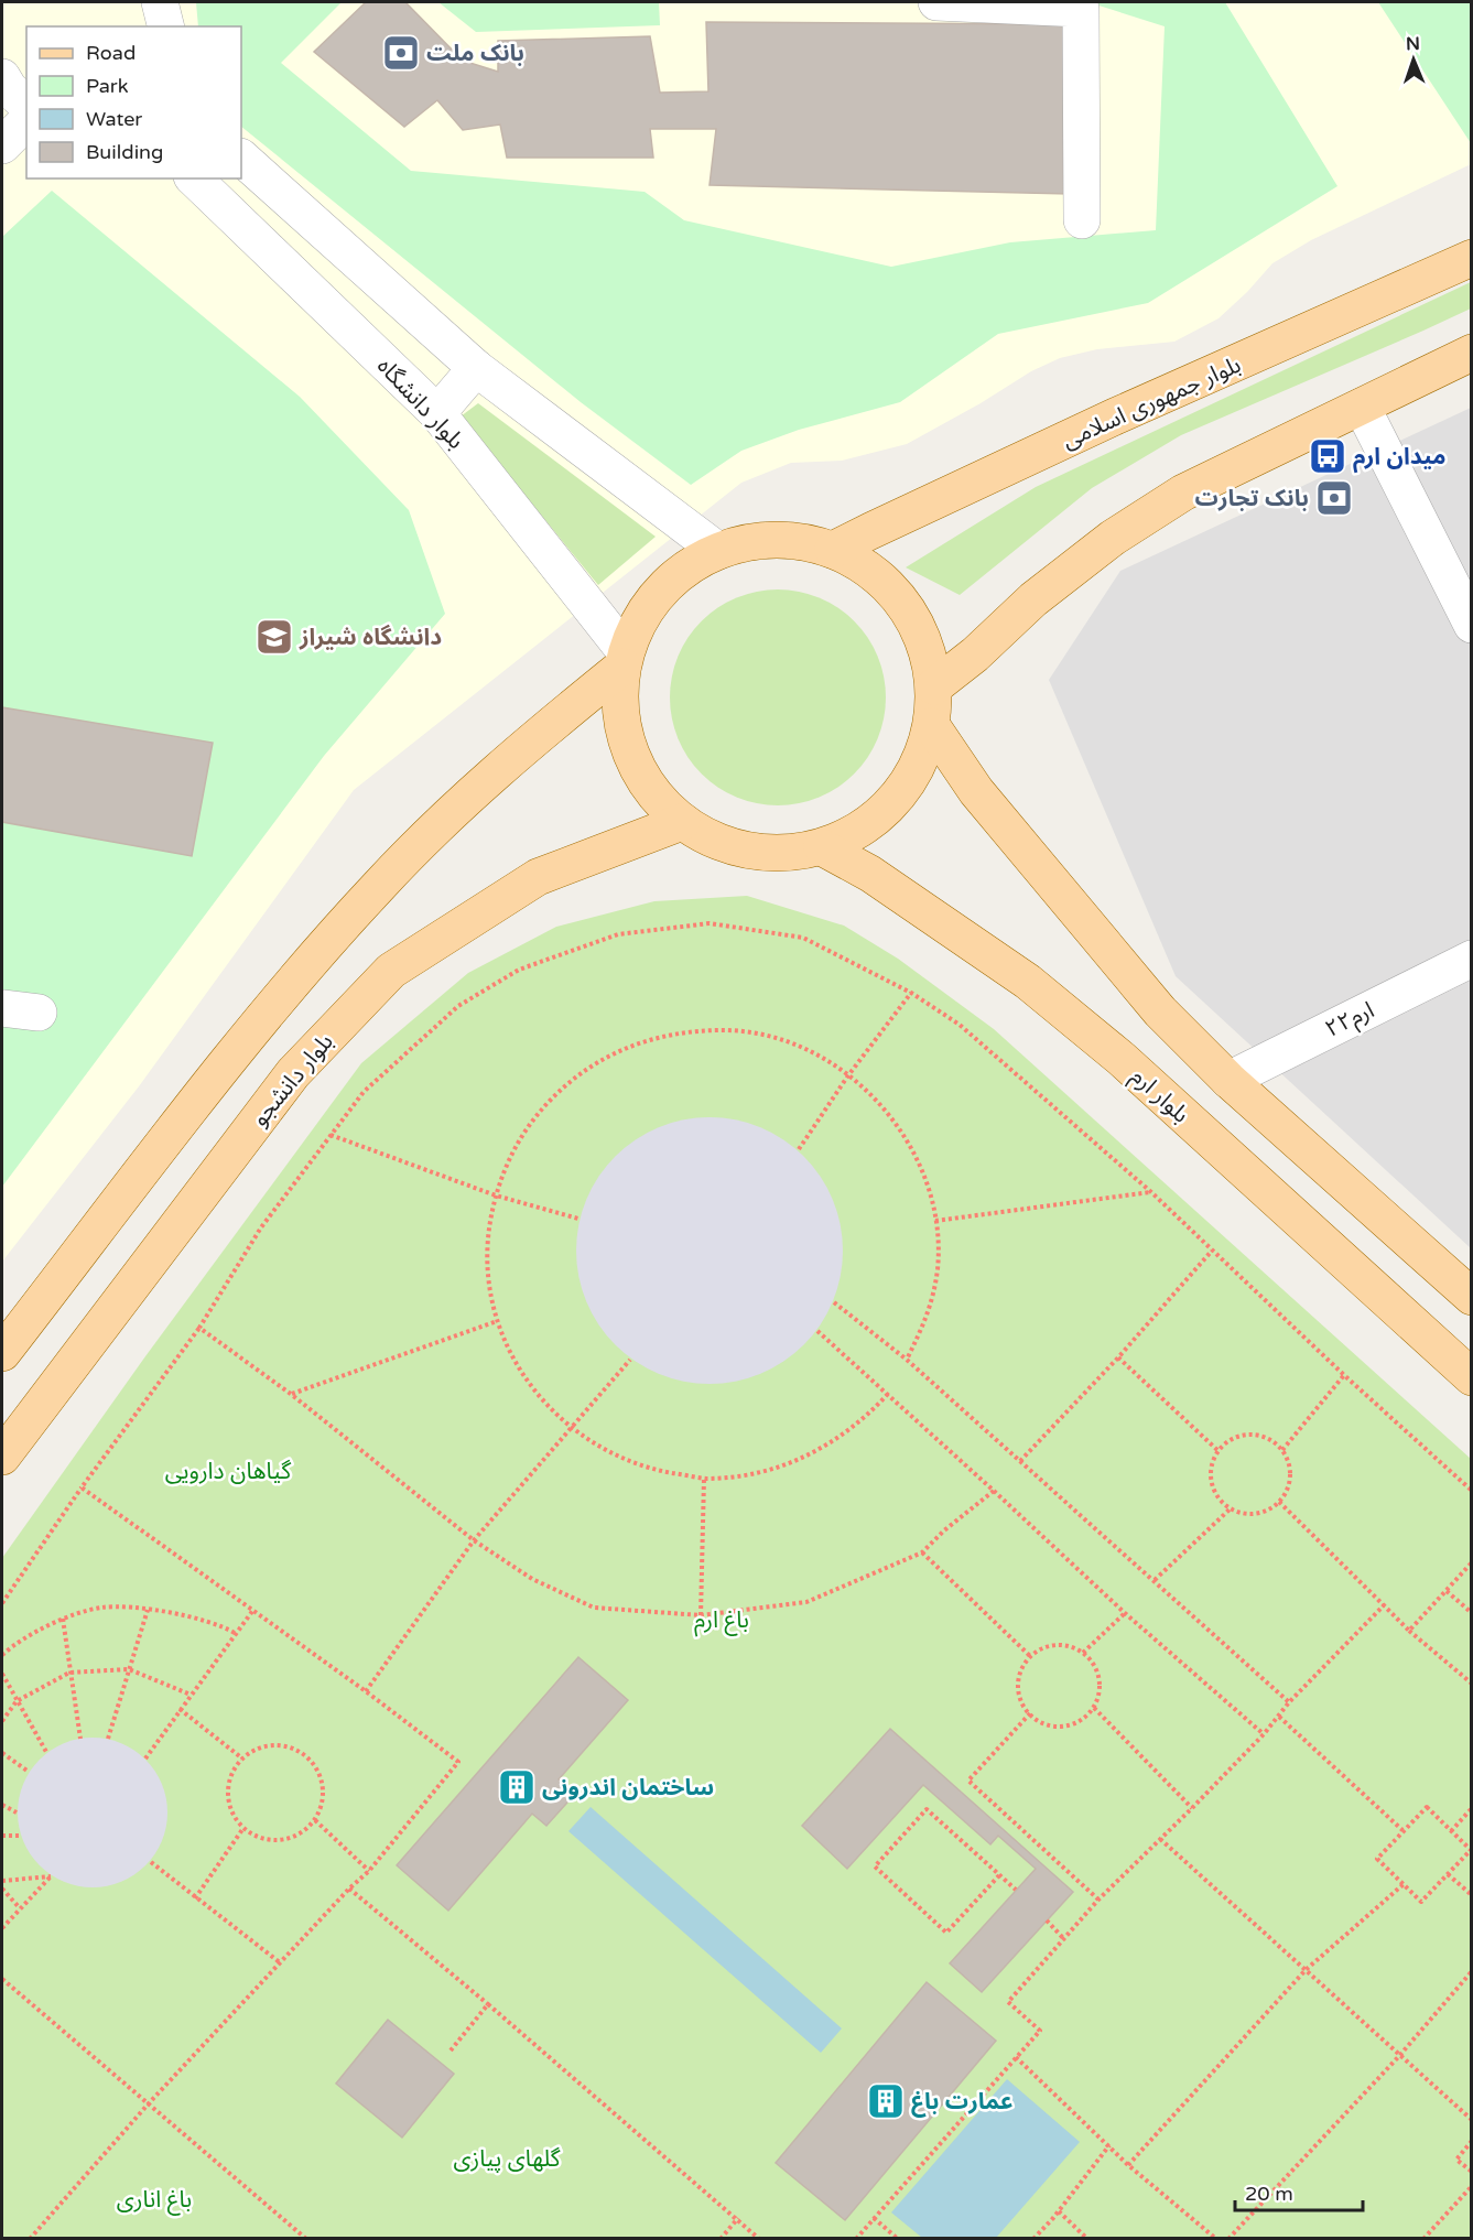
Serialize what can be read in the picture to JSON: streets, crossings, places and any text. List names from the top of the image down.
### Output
{
  "streets": {
    "main road": ["بلوار جمهوری اسلامی", "بلوار دانشجو", "بلوار ارم"],
    "street": ["بلوار دانشگاه", "ارم۲۲"]
  },
  "parks": [
    "گیاهان دارویی",
    "باغ ارم",
    "گلهای پیازی",
    "باغ اناری"
  ],
  "places": {
    "bank": ["بانک ملت", "بانک تجارت"],
    "bus stop": ["میدان ارم"],
    "school or university": ["دانشگاه شیراز"],
    "building": ["ساختمان اندرونی", "عمارت باغ"]
  },
  "legend": [
    "Road",
    "Park",
    "Water",
    "Building"
  ],
  "scale_bar": "20 m",
  "north": "top"
}
